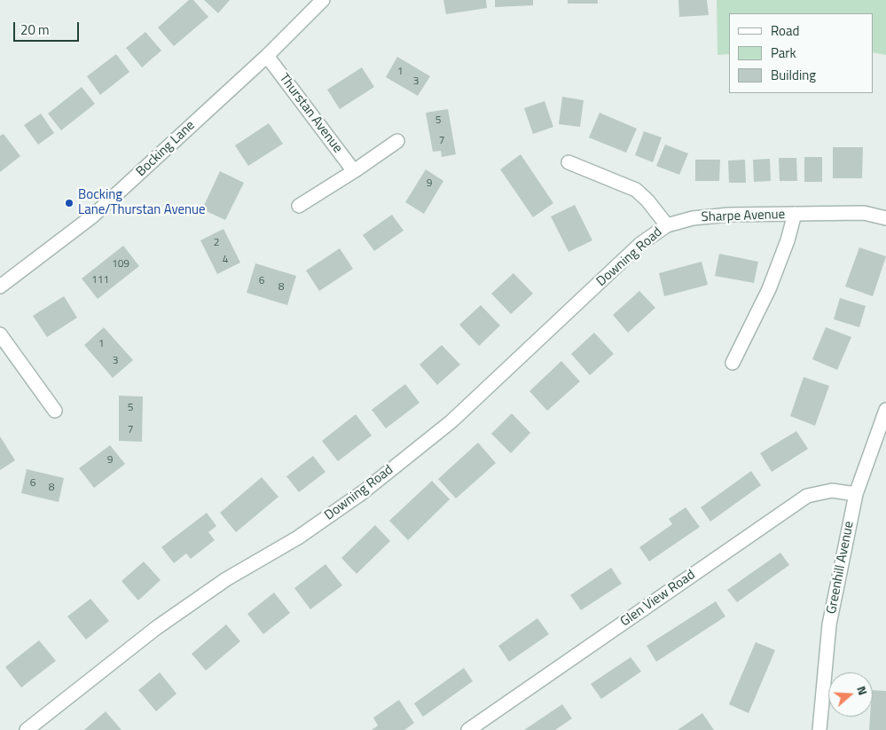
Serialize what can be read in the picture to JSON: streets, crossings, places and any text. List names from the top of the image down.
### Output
{
  "streets": {
    "street": [
      "Thurstan Avenue",
      "Bocking Lane",
      "Sharpe Avenue",
      "Downing Road",
      "Greenhill Avenue",
      "Glen View Road"
    ]
  },
  "crossings": [
    ["Thurstan Avenue", "Bocking Lane"],
    ["Sharpe Avenue", "Downing Road"],
    ["Greenhill Avenue", "Glen View Road"]
  ],
  "places": ["Bocking Lane/Thurstan Avenue"],
  "house_numbers": [
    "1",
    "3",
    "5",
    "7",
    "9",
    "2",
    "4",
    "109",
    "111",
    "6",
    "8",
    "1",
    "3",
    "5",
    "7",
    "9",
    "6",
    "8"
  ],
  "legend": ["Road", "Park", "Building"],
  "scale_bar": "20 m",
  "north": "right"
}
